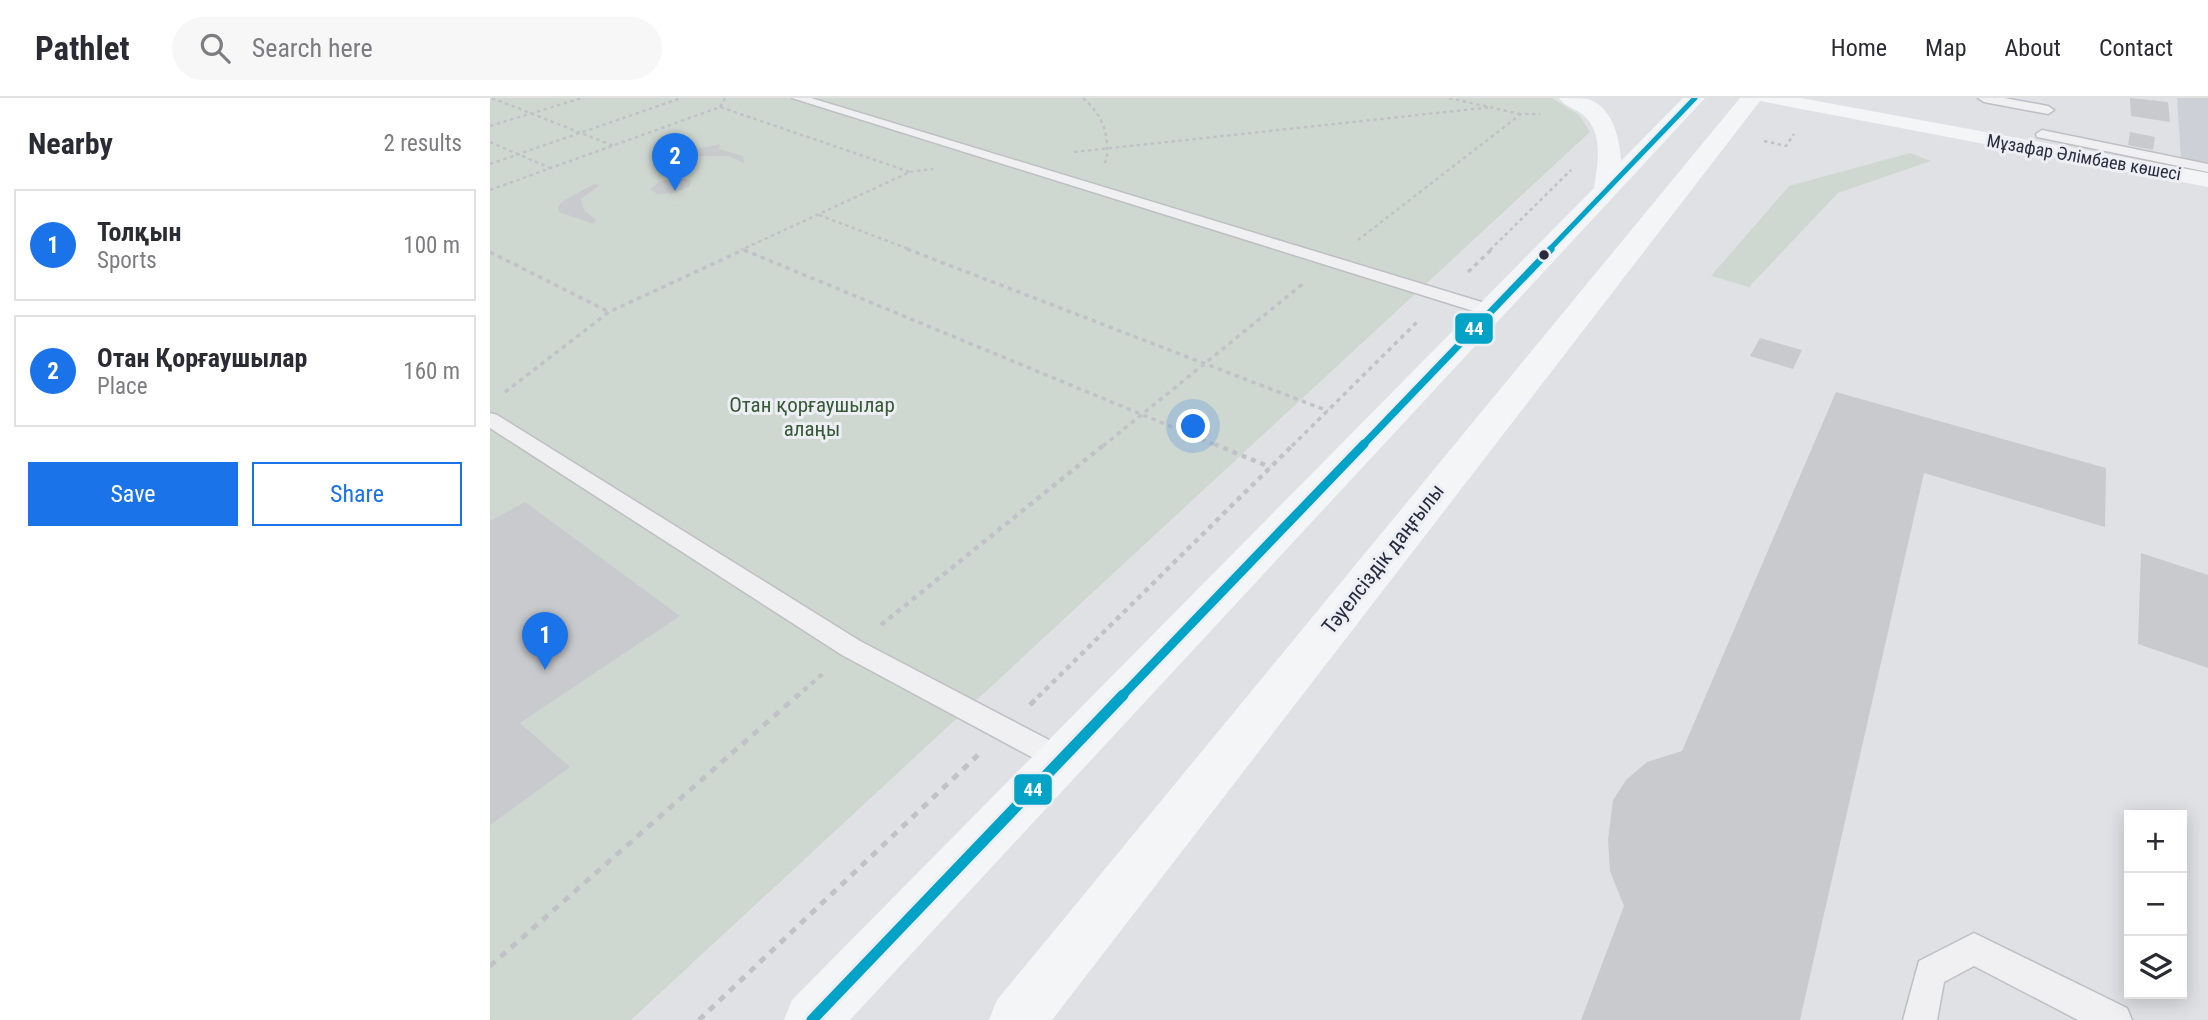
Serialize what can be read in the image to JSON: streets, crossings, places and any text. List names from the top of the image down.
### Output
{
  "streets": {
    "main road": ["Мұзафар Әлімбаев көшесі", "Тәуелсіздік даңғылы"]
  },
  "crossings": [
    ["Мұзафар Әлімбаев көшесі", "Тәуелсіздік даңғылы"]
  ],
  "parks": ["Отан қорғаушылар алаңы"],
  "lines": ["transit line 44"],
  "page": {
    "header": "Pathlet",
    "search": "Search here",
    "nav": [
      "Home",
      "Map",
      "About",
      "Contact"
    ],
    "heading": ["Nearby", "2 results"],
    "pins": ["2", "1"],
    "list": [
      {
        "mark": "1",
        "name": "Толқын",
        "note": "Sports",
        "value": "100 m"
      },
      {
        "mark": "2",
        "name": "Отан Қорғаушылар",
        "note": "Place",
        "value": "160 m"
      }
    ],
    "buttons": ["Save", "Share"],
    "map_buttons": ["+", "−"]
  }
}
